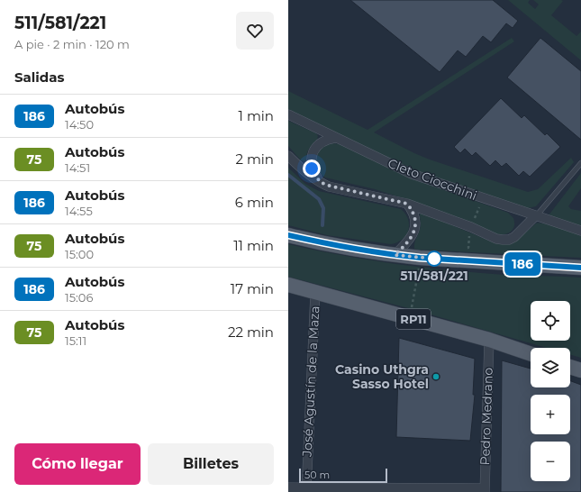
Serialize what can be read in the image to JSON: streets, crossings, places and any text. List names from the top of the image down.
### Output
{
  "streets": {
    "main road": ["RP11"],
    "street": ["Cleto Ciocchini", "José Agustín de la Maza", "Pedro Medrano"]
  },
  "crossings": [
    ["RP11", "José Agustín de la Maza"],
    ["RP11", "Pedro Medrano"]
  ],
  "places": ["511/581/221", "Casino Uthgra Sasso Hotel"],
  "lines": ["bus line 186"],
  "scale_bar": "50 m",
  "page": {
    "heading": [
      ["511/581/221", "A pie · 2 min · 120 m"],
      "Salidas"
    ],
    "on_map": "186",
    "list": [
      {
        "mark": "186",
        "name": "Autobús",
        "note": "14:50",
        "value": "1 min"
      },
      {
        "mark": "75",
        "name": "Autobús",
        "note": "14:51",
        "value": "2 min"
      },
      {
        "mark": "186",
        "name": "Autobús",
        "note": "14:55",
        "value": "6 min"
      },
      {
        "mark": "75",
        "name": "Autobús",
        "note": "15:00",
        "value": "11 min"
      },
      {
        "mark": "186",
        "name": "Autobús",
        "note": "15:06",
        "value": "17 min"
      },
      {
        "mark": "75",
        "name": "Autobús",
        "note": "15:11",
        "value": "22 min"
      }
    ],
    "map_buttons": ["+", "−"],
    "buttons": ["Cómo llegar", "Billetes"],
    "scale": "50 m"
  }
}
